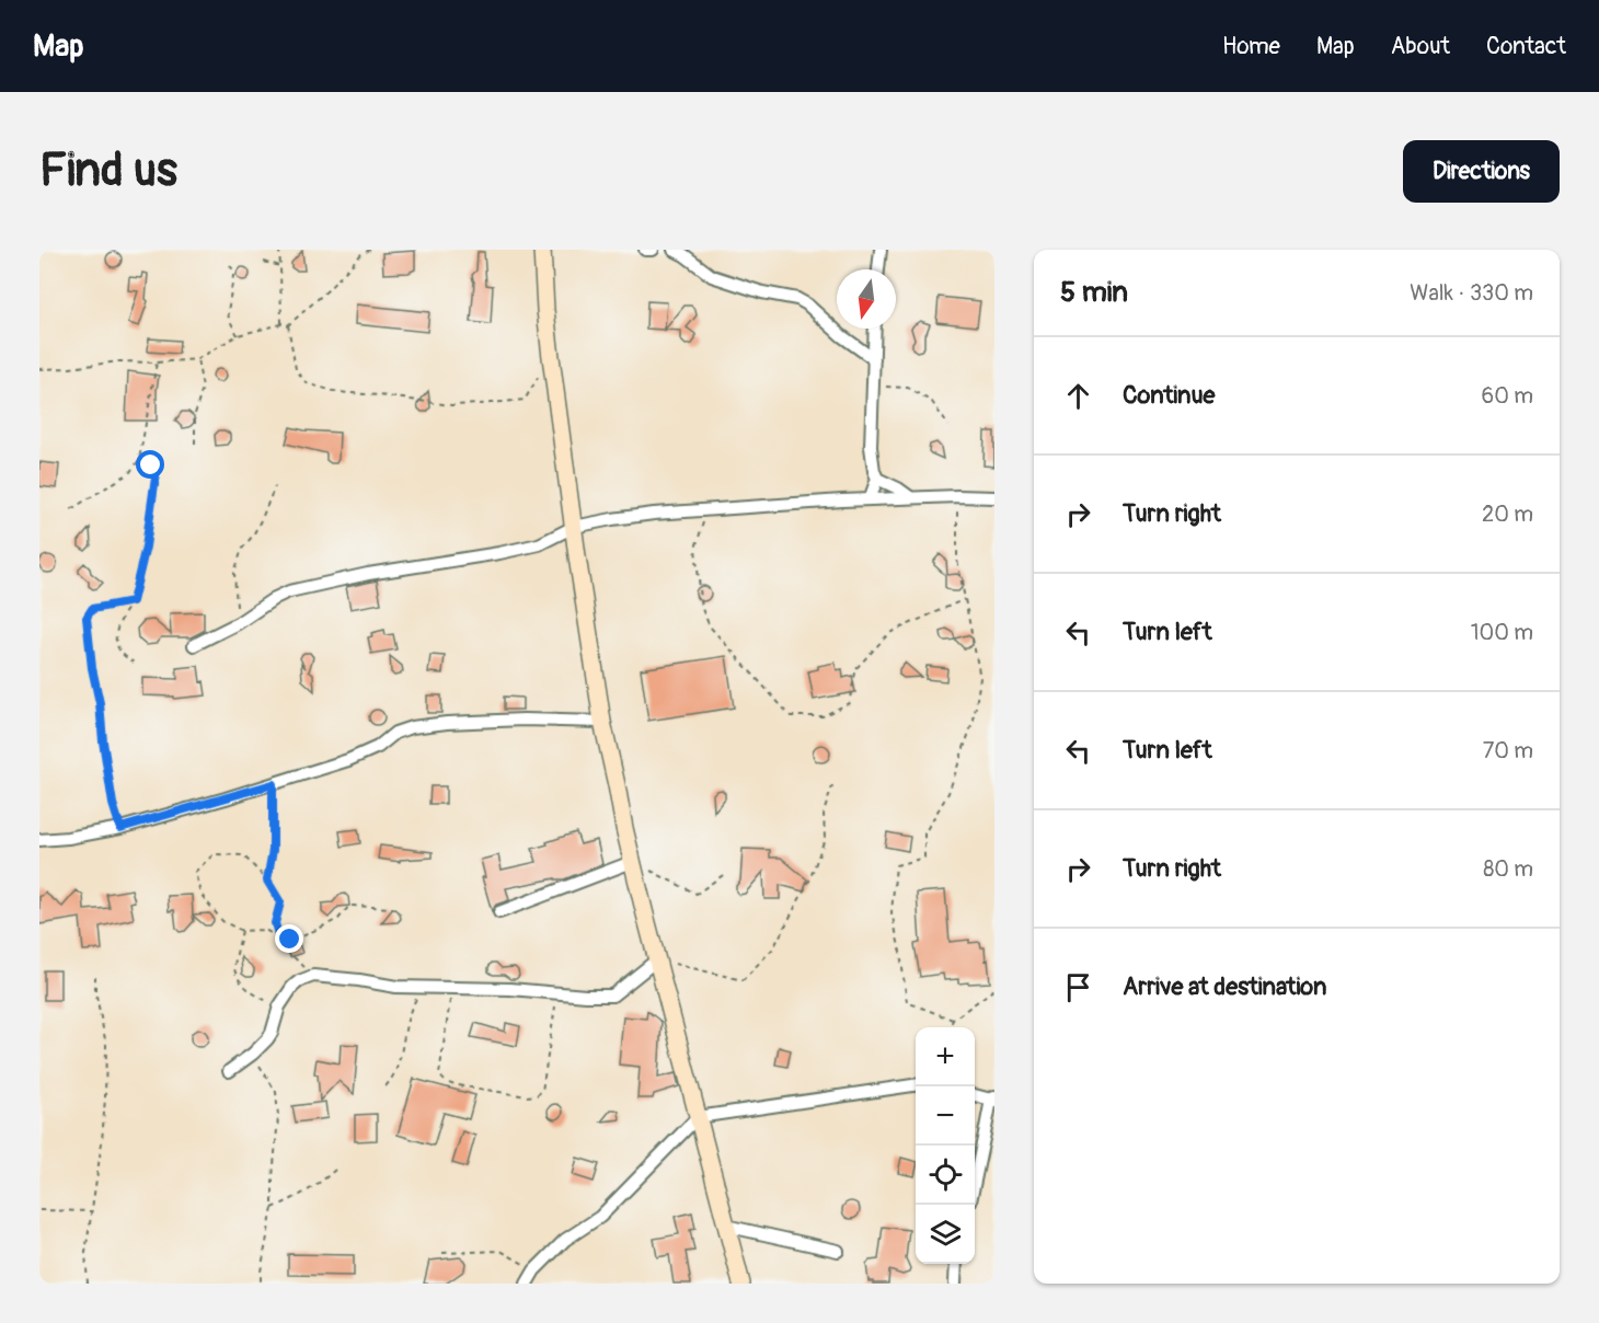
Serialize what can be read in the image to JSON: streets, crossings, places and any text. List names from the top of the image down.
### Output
{
  "north": "bottom",
  "page": {
    "header": "Map",
    "nav": [
      "Home",
      "Map",
      "About",
      "Contact"
    ],
    "buttons": "Directions",
    "title": "Find us",
    "heading": ["5 min", "Walk · 330 m"],
    "list": [
      ["Continue", "60 m"],
      ["Turn right", "20 m"],
      ["Turn left", "100 m"],
      ["Turn left", "70 m"],
      ["Turn right", "80 m"],
      "Arrive at destination"
    ],
    "map_buttons": ["+", "−"]
  }
}
